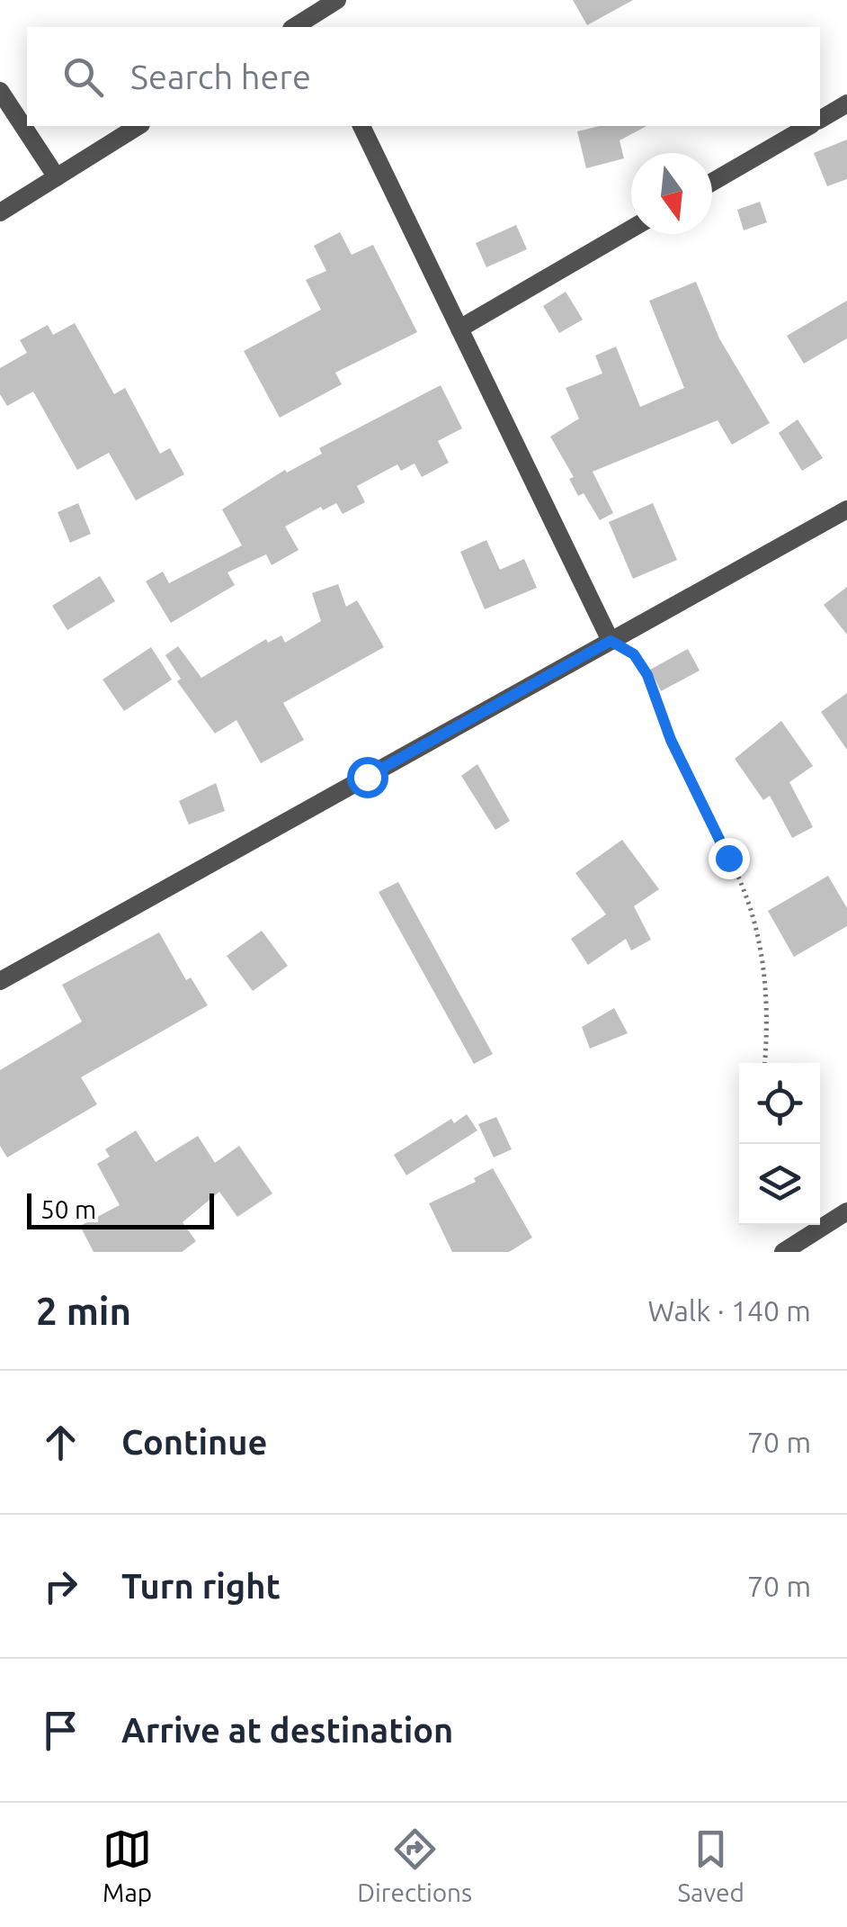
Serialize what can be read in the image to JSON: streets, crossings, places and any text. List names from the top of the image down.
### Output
{
  "scale_bar": "50 m",
  "north": "bottom",
  "page": {
    "search": "Search here",
    "scale": "50 m",
    "heading": ["2 min", "Walk · 140 m"],
    "list": [
      ["Continue", "70 m"],
      ["Turn right", "70 m"],
      "Arrive at destination"
    ],
    "nav": ["Map", "Directions", "Saved"]
  }
}
